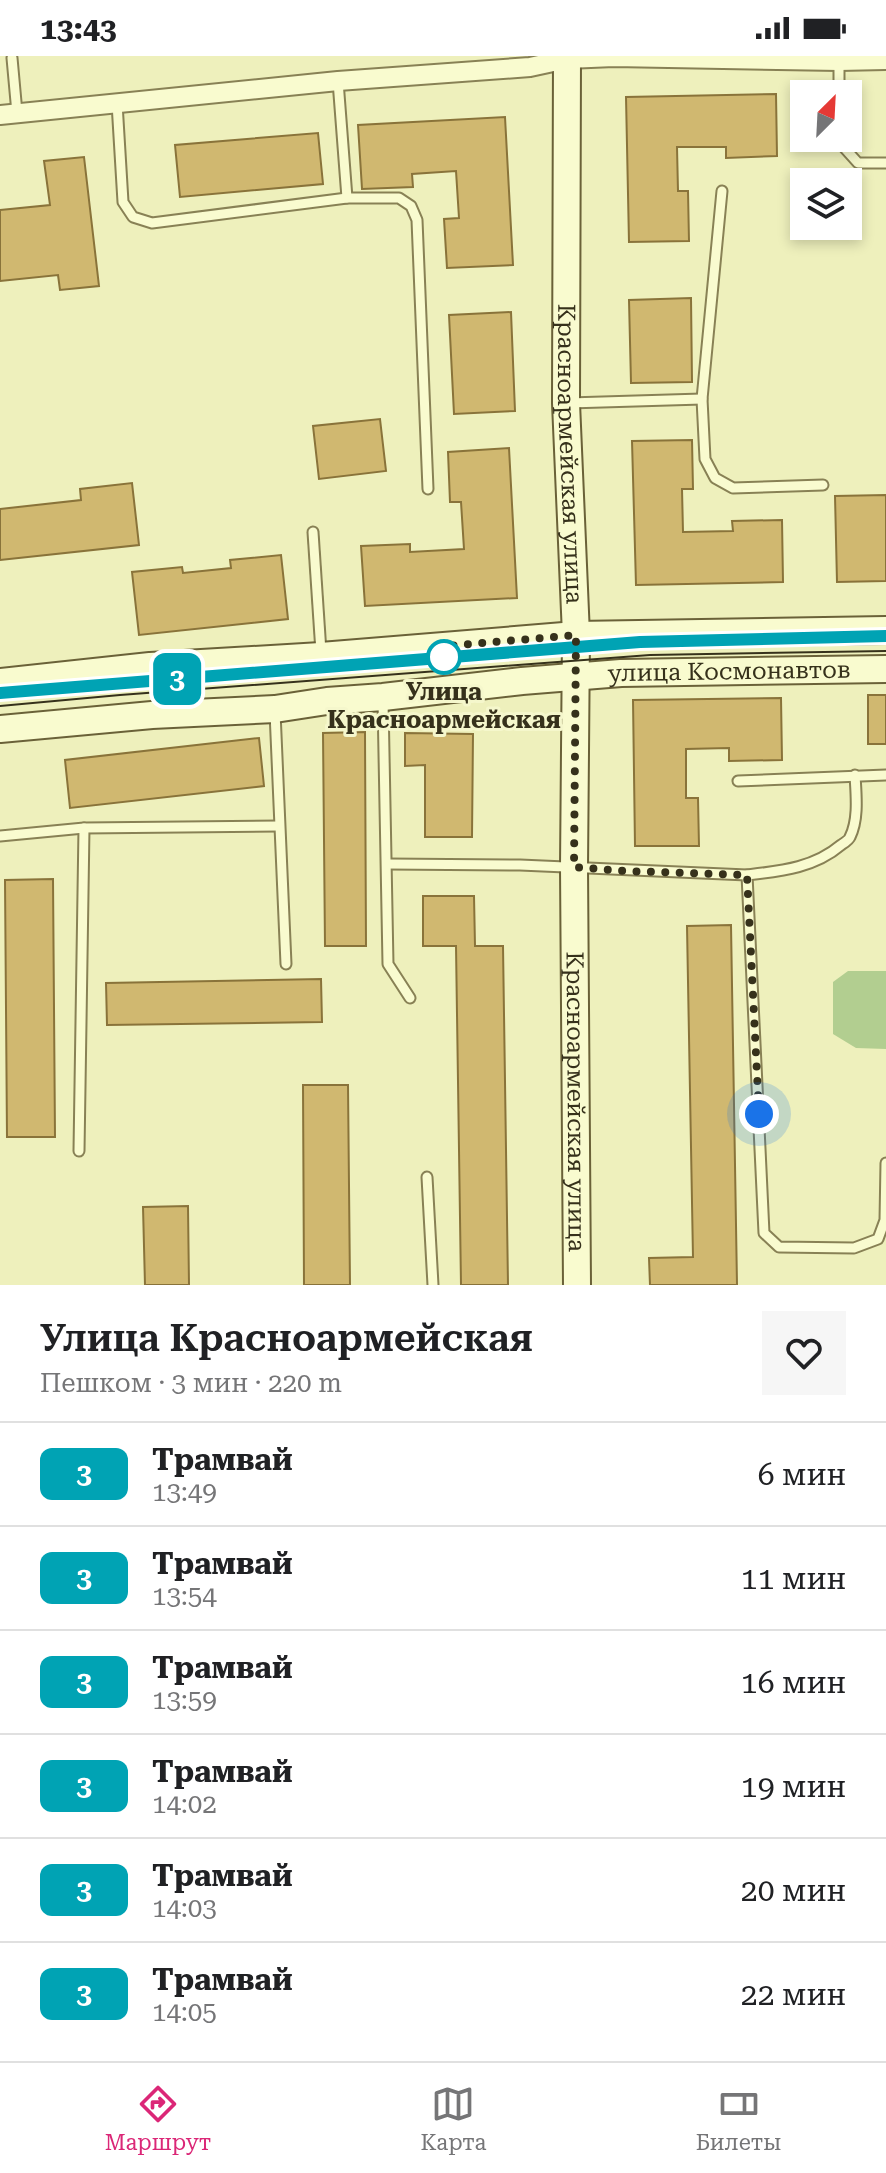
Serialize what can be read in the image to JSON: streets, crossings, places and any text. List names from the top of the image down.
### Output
{
  "streets": {
    "main road": ["Красноармейская улица", "улица Космонавтов"]
  },
  "crossings": [
    ["Красноармейская улица", "улица Космонавтов"]
  ],
  "places": ["Улица Красноармейская"],
  "lines": ["tram line 3"],
  "north": "top right",
  "page": {
    "status": "13:43",
    "on_map": "3",
    "heading": ["Улица Красноармейская", "Пешком · 3 мин · 220 m"],
    "list": [
      {
        "mark": "3",
        "name": "Трамвай",
        "note": "13:49",
        "value": "6 мин"
      },
      {
        "mark": "3",
        "name": "Трамвай",
        "note": "13:54",
        "value": "11 мин"
      },
      {
        "mark": "3",
        "name": "Трамвай",
        "note": "13:59",
        "value": "16 мин"
      },
      {
        "mark": "3",
        "name": "Трамвай",
        "note": "14:02",
        "value": "19 мин"
      },
      {
        "mark": "3",
        "name": "Трамвай",
        "note": "14:03",
        "value": "20 мин"
      },
      {
        "mark": "3",
        "name": "Трамвай",
        "note": "14:05",
        "value": "22 мин"
      }
    ],
    "tabs": ["Маршрут", "Карта", "Билеты"]
  }
}
